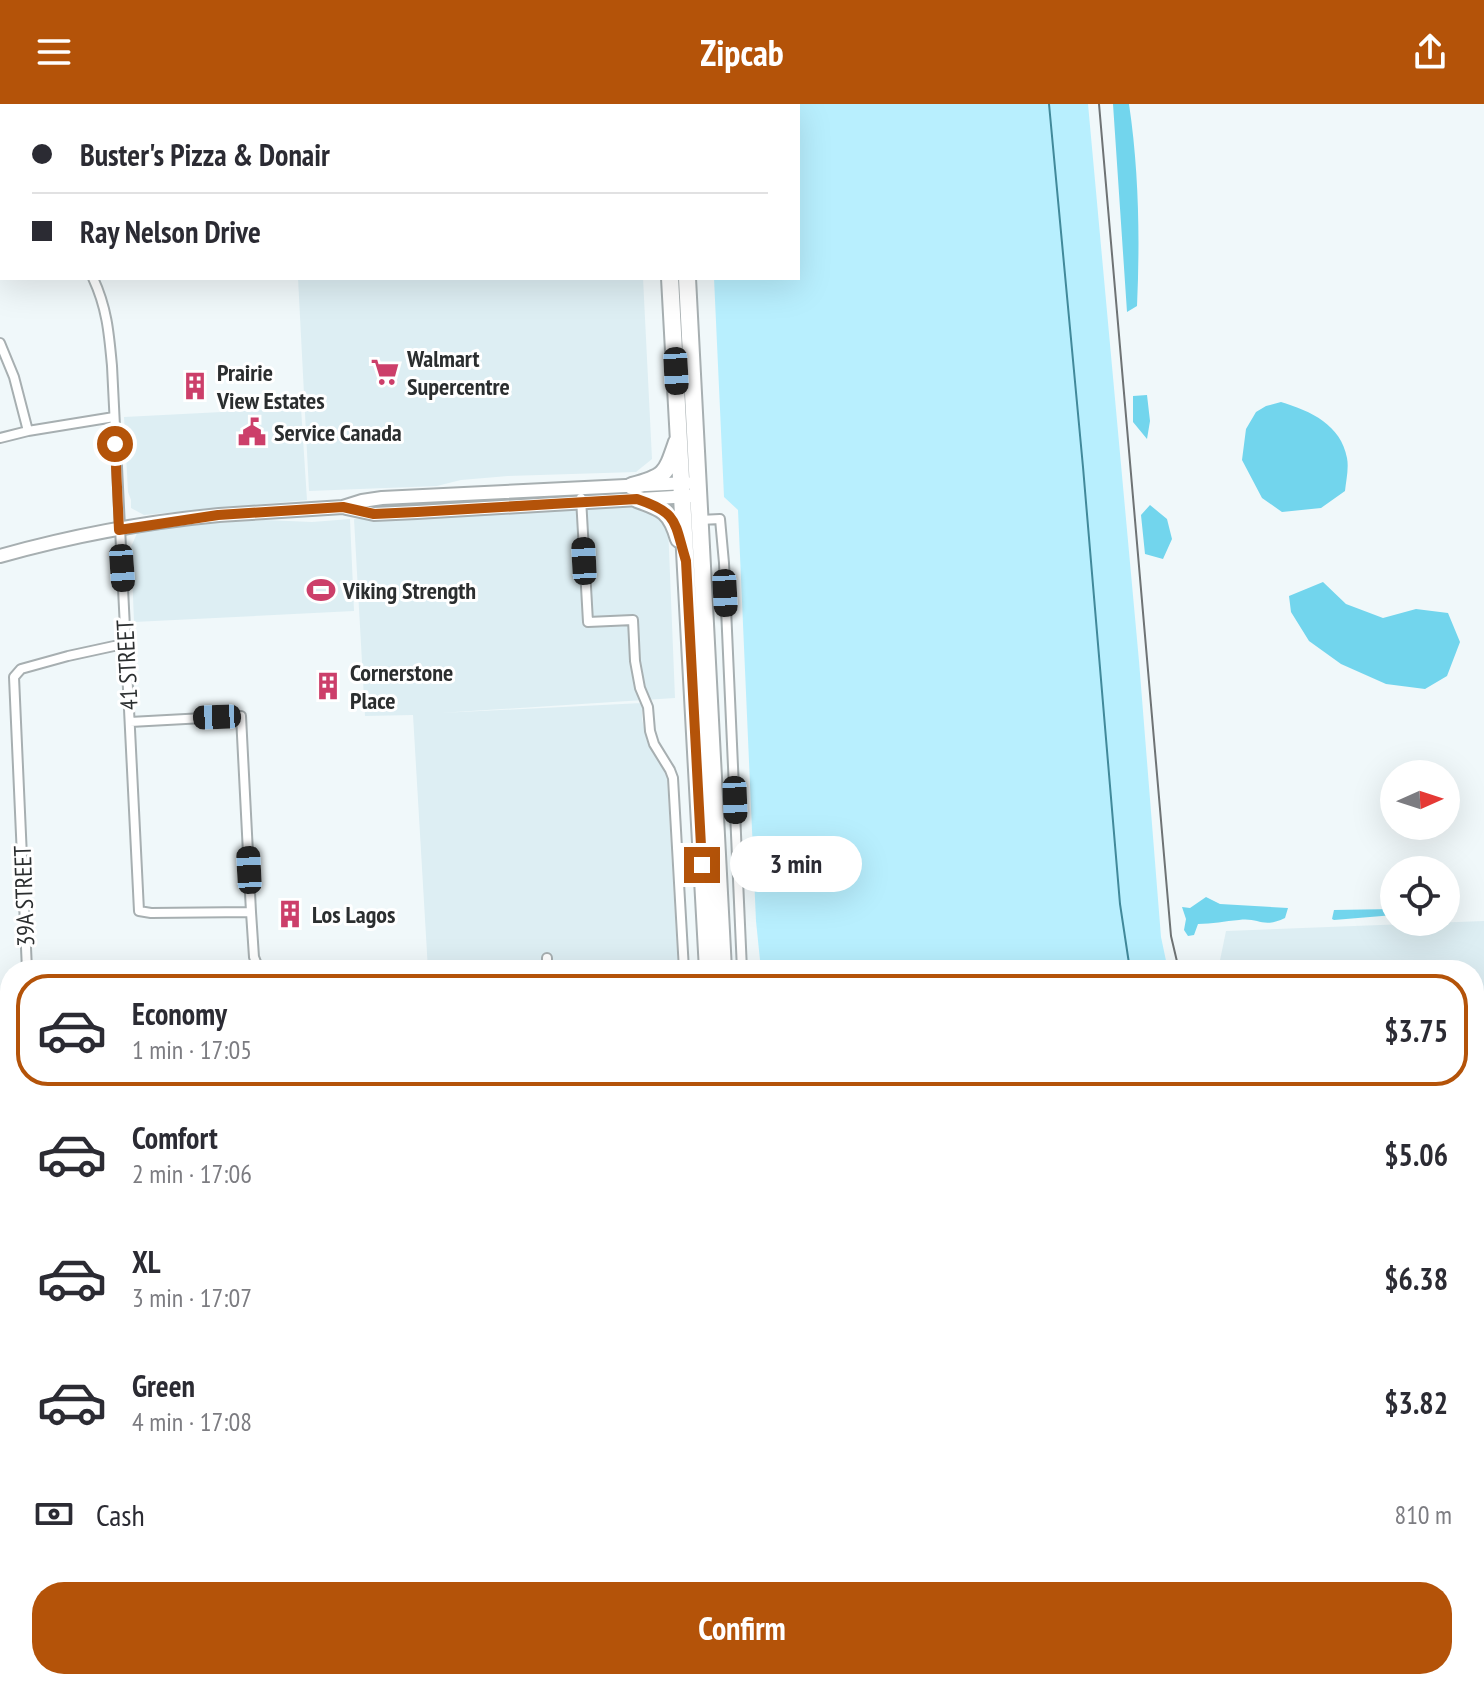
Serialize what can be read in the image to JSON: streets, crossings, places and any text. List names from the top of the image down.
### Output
{
  "streets": {
    "street": ["41 STREET", "39A STREET"]
  },
  "crossings": [
    ["41 STREET", "39A STREET"]
  ],
  "places": {
    "supermarket": ["Walmart Supercentre"],
    "building": ["Prairie View Estates", "Cornerstone Place", "Los Lagos"],
    "public building": ["Service Canada"],
    "sports": ["Viking Strength"]
  },
  "north": "right",
  "page": {
    "header": "Zipcab",
    "banner": ["Buster's Pizza & Donair", "Ray Nelson Drive"],
    "bubble": "3 min",
    "list": [
      {
        "name": "Economy",
        "note": "1 min · 17:05",
        "value": "$3.75"
      },
      {
        "name": "Comfort",
        "note": "2 min · 17:06",
        "value": "$5.06"
      },
      {
        "name": "XL",
        "note": "3 min · 17:07",
        "value": "$6.38"
      },
      {
        "name": "Green",
        "note": "4 min · 17:08",
        "value": "$3.82"
      }
    ],
    "pay": ["Cash", "810 m"],
    "buttons": "Confirm"
  }
}
